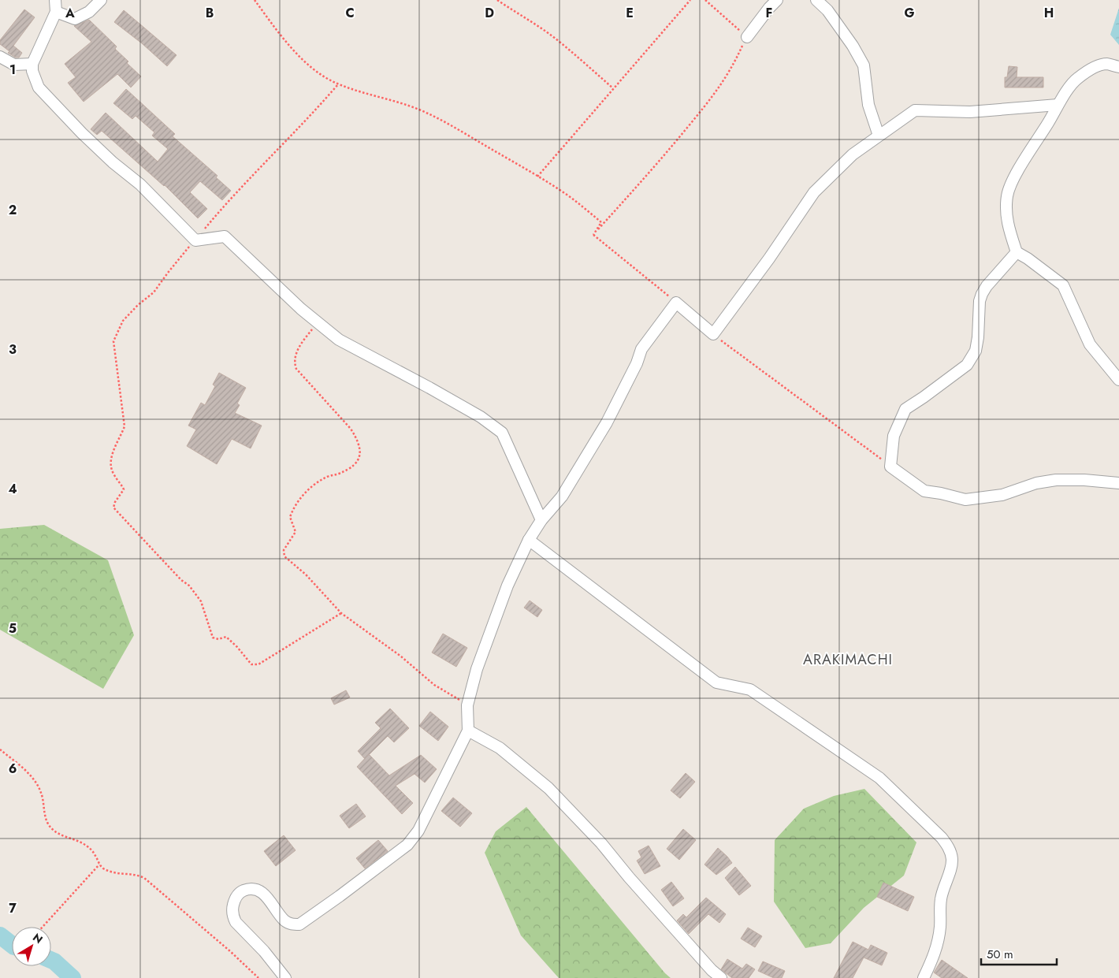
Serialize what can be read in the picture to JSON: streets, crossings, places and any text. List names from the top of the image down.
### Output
{
  "districts": ["ARAKIMACHI"],
  "scale_bar": "50 m",
  "north": "top right",
  "grid": {
    "columns": [
      "A",
      "B",
      "C",
      "D",
      "E",
      "F",
      "G",
      "H"
    ],
    "rows": [
      "1",
      "2",
      "3",
      "4",
      "5",
      "6",
      "7"
    ]
  }
}
